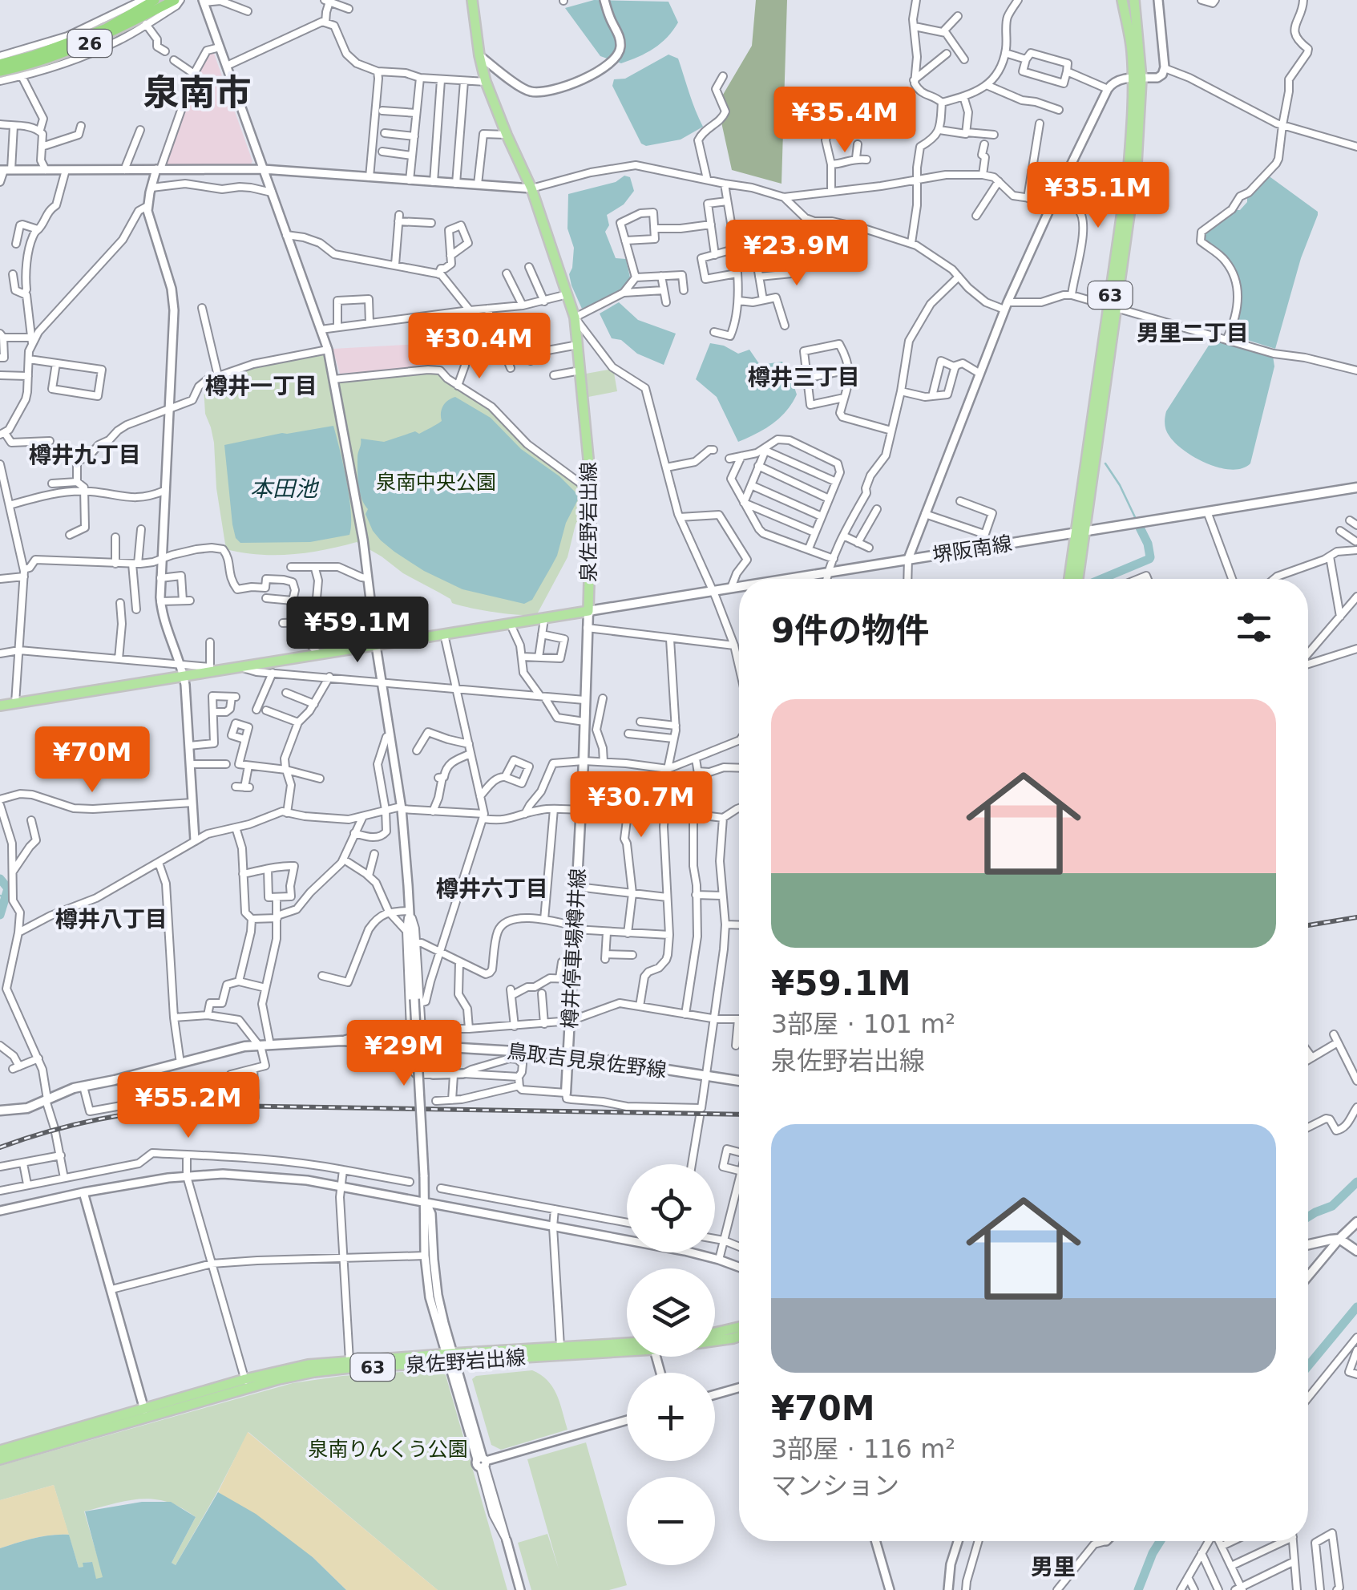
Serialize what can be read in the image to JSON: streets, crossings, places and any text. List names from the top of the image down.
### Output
{
  "streets": {
    "highway": ["26"],
    "main road": [
      "63",
      "泉佐野岩出線",
      "堺阪南線",
      "樽井停車場樽井線",
      "鳥取吉見泉佐野線"
    ]
  },
  "crossings": [
    ["63", "堺阪南線"],
    ["泉佐野岩出線", "堺阪南線"],
    ["泉佐野岩出線", "樽井停車場樽井線"],
    ["堺阪南線", "樽井停車場樽井線"],
    ["樽井停車場樽井線", "鳥取吉見泉佐野線"]
  ],
  "districts": [
    "泉南市",
    "男里二丁目",
    "樽井三丁目",
    "樽井一丁目",
    "樽井九丁目",
    "樽井六丁目",
    "樽井八丁目",
    "男里"
  ],
  "water": ["本田池"],
  "parks": ["泉南中央公園", "泉南りんくう公園"],
  "page": {
    "price": [
      "¥35.4M",
      "¥35.1M",
      "¥23.9M",
      "¥30.4M",
      "¥59.1M",
      "¥70M",
      "¥30.7M",
      "¥29M",
      "¥55.2M"
    ],
    "heading": "9件の物件",
    "list": [
      {
        "name": "¥59.1M",
        "note": "3部屋 · 101 m² · 泉佐野岩出線"
      },
      {
        "name": "¥70M",
        "note": "3部屋 · 116 m² · マンション"
      }
    ],
    "map_buttons": ["+", "−"]
  }
}
